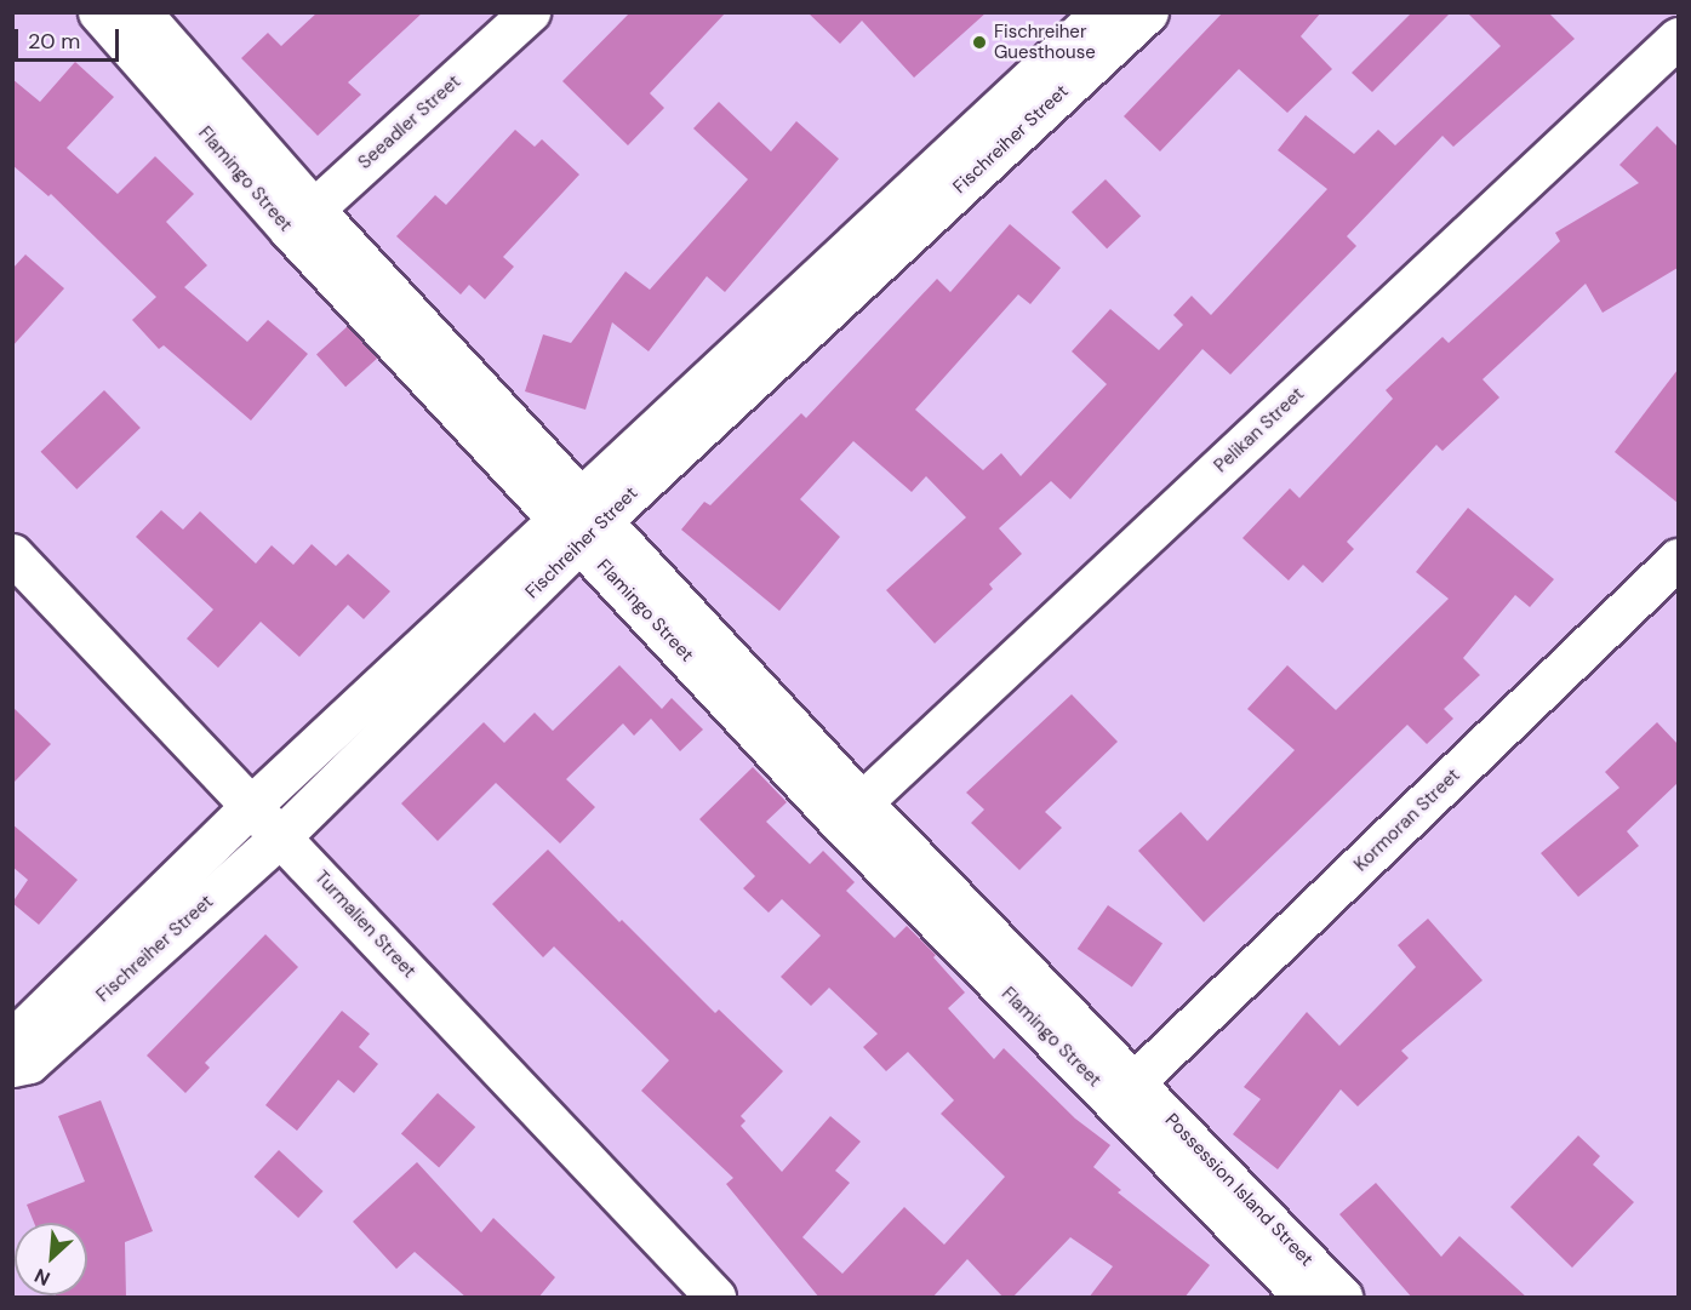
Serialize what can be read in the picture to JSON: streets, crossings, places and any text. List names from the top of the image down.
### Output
{
  "streets": {
    "street": [
      "Seeadler Street",
      "Fischreiher Street",
      "Flamingo Street",
      "Pelikan Street",
      "Kormoran Street",
      "Turmalien Street",
      "Possession Island Street"
    ]
  },
  "crossings": [
    ["Seeadler Street", "Flamingo Street"],
    ["Fischreiher Street", "Flamingo Street"],
    ["Fischreiher Street", "Turmalien Street"],
    ["Flamingo Street", "Pelikan Street"],
    ["Flamingo Street", "Kormoran Street"],
    ["Flamingo Street", "Possession Island Street"],
    ["Kormoran Street", "Possession Island Street"]
  ],
  "places": ["Fischreiher Guesthouse"],
  "scale_bar": "20 m",
  "north": "bottom left"
}
